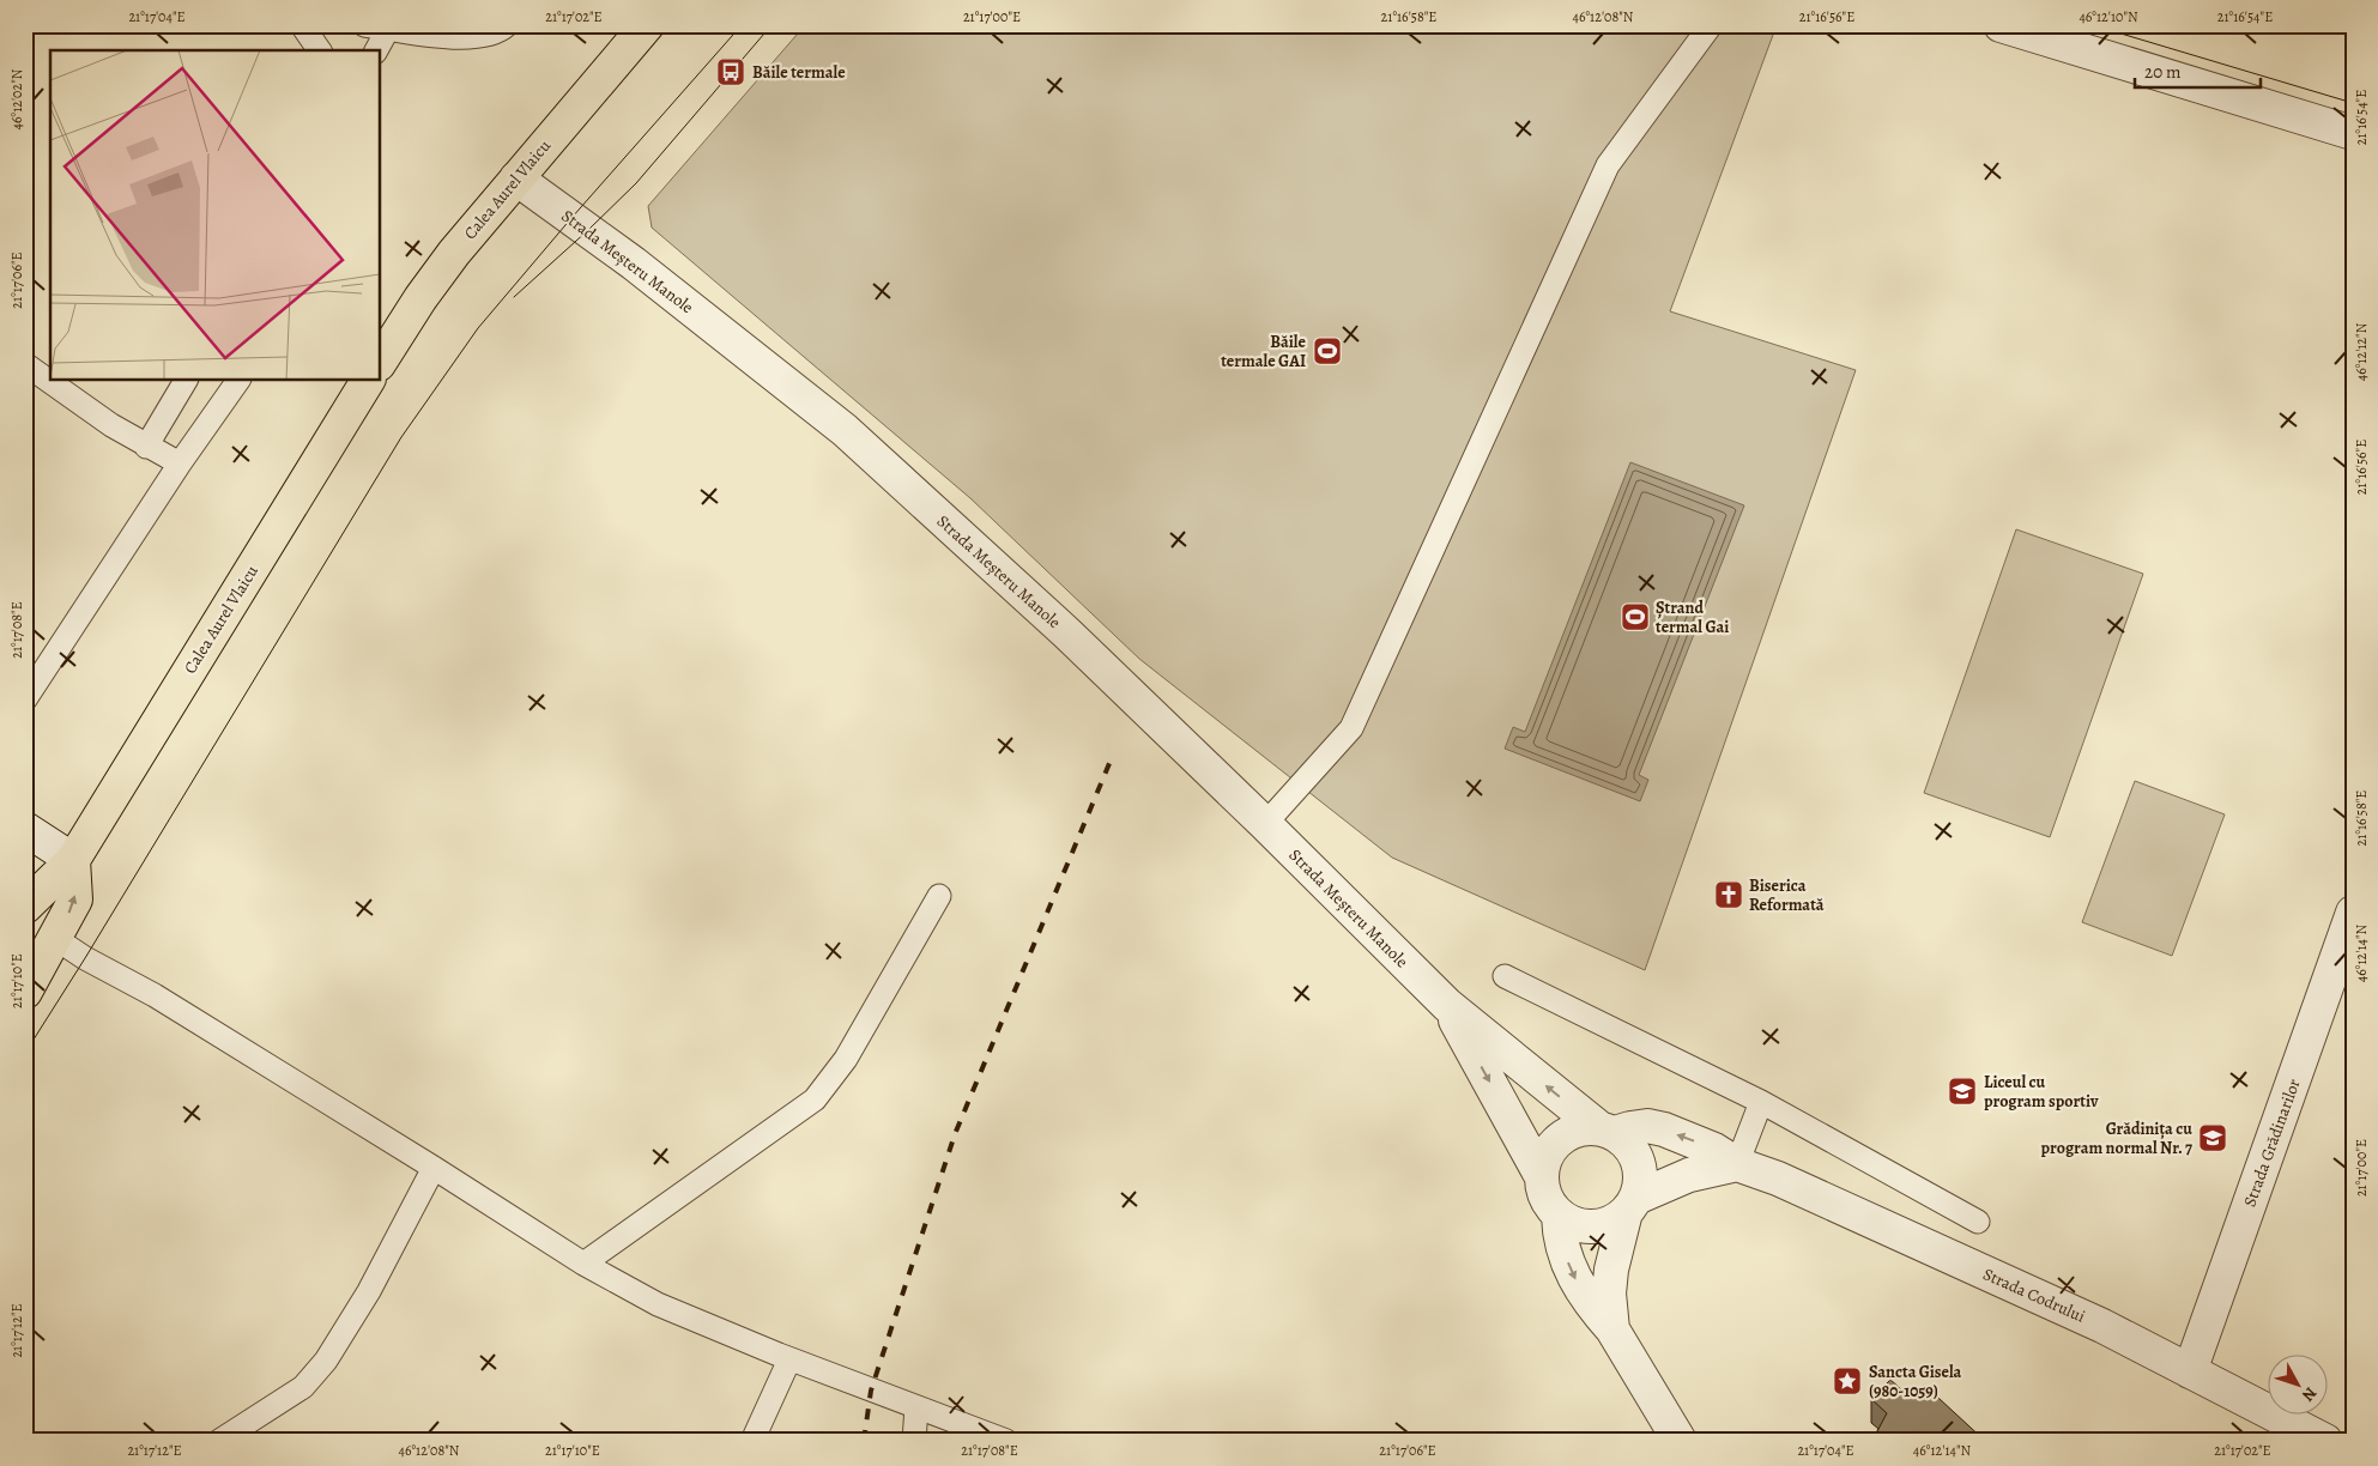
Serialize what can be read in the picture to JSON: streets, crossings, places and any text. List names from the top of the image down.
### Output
{
  "streets": {
    "main road": ["Calea Aurel Vlaicu"],
    "street": ["Strada Meșteru Manole", "Strada Grădinarilor", "Strada Codrului"]
  },
  "crossings": [
    ["Calea Aurel Vlaicu", "Strada Meșteru Manole"],
    ["Strada Grădinarilor", "Strada Codrului"]
  ],
  "places": {
    "bus stop": ["Băile termale"],
    "sports": ["Băile termale GAI", "Ștrand termal Gai"],
    "church": ["Biserica Reformată"],
    "school or university": ["Liceul cu program sportiv", "Grădinița cu program normal Nr. 7"],
    "place": ["Sancta Gisela (980-1059)"]
  },
  "scale_bar": "20 m",
  "north": "bottom right",
  "coordinates": [
    "21°17'04\"E",
    "21°17'02\"E",
    "21°17'00\"E",
    "21°16'58\"E",
    "46°12'08\"N",
    "21°16'56\"E",
    "46°12'10\"N",
    "21°16'54\"E",
    "46°12'02\"N",
    "21°17'06\"E",
    "46°12'12\"N",
    "21°17'08\"E",
    "46°12'14\"N",
    "21°17'10\"E",
    "21°17'12\"E"
  ]
}
